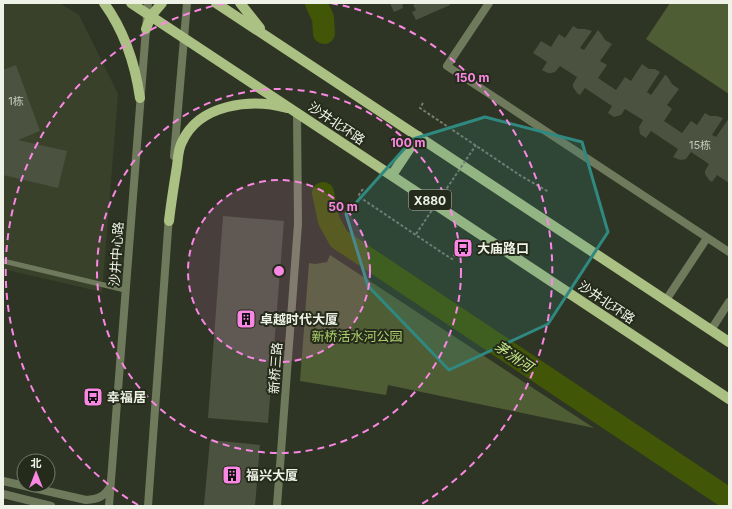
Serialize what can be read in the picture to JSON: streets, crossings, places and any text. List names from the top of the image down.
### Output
{
  "streets": {
    "main road": ["沙井北环路", "X880"],
    "street": ["沙井中心路", "新桥三路"]
  },
  "crossings": [
    ["沙井北环路", "新桥三路"]
  ],
  "water": ["茅洲河"],
  "parks": ["新桥活水河公园"],
  "places": {
    "bus stop": ["大庙路口", "幸福居"],
    "building": ["卓越时代大厦", "福兴大厦"]
  },
  "house_numbers": ["1栋", "15栋"],
  "north": "top",
  "rings": ["150 m", "100 m", "50 m"]
}
